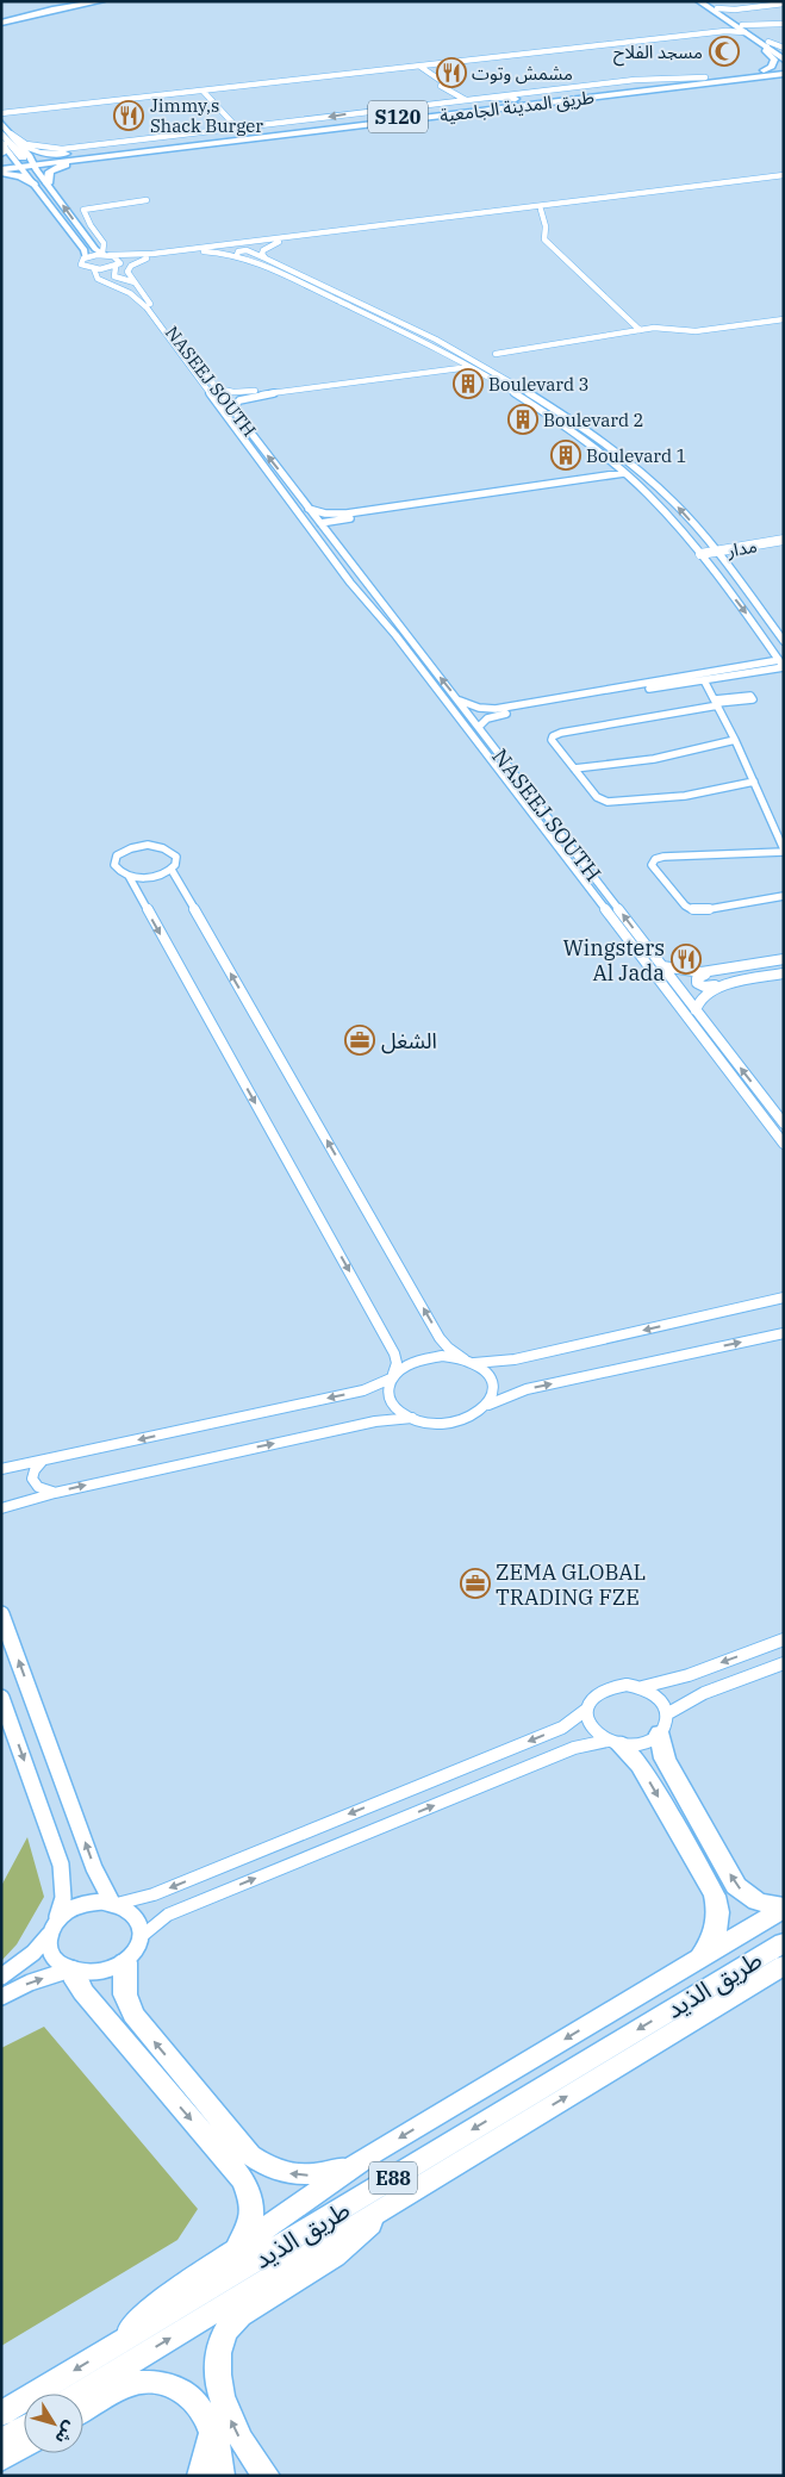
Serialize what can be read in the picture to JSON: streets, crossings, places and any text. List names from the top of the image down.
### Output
{
  "streets": {
    "highway": ["طريق الذيد", "E88"],
    "main road": ["طريق المدينة الجامعية", "S120"],
    "street": ["NASEEJ SOUTH", "مدار"]
  },
  "places": {
    "mosque": ["مسجد الفلاح"],
    "restaurant": ["مشمش وتوت", "Jimmy,s Shack Burger", "Wingsters Al Jada"],
    "building": ["Boulevard 3", "Boulevard 2", "Boulevard 1"],
    "office": ["الشغل", "ZEMA GLOBAL TRADING FZE"]
  },
  "north": "bottom right"
}
